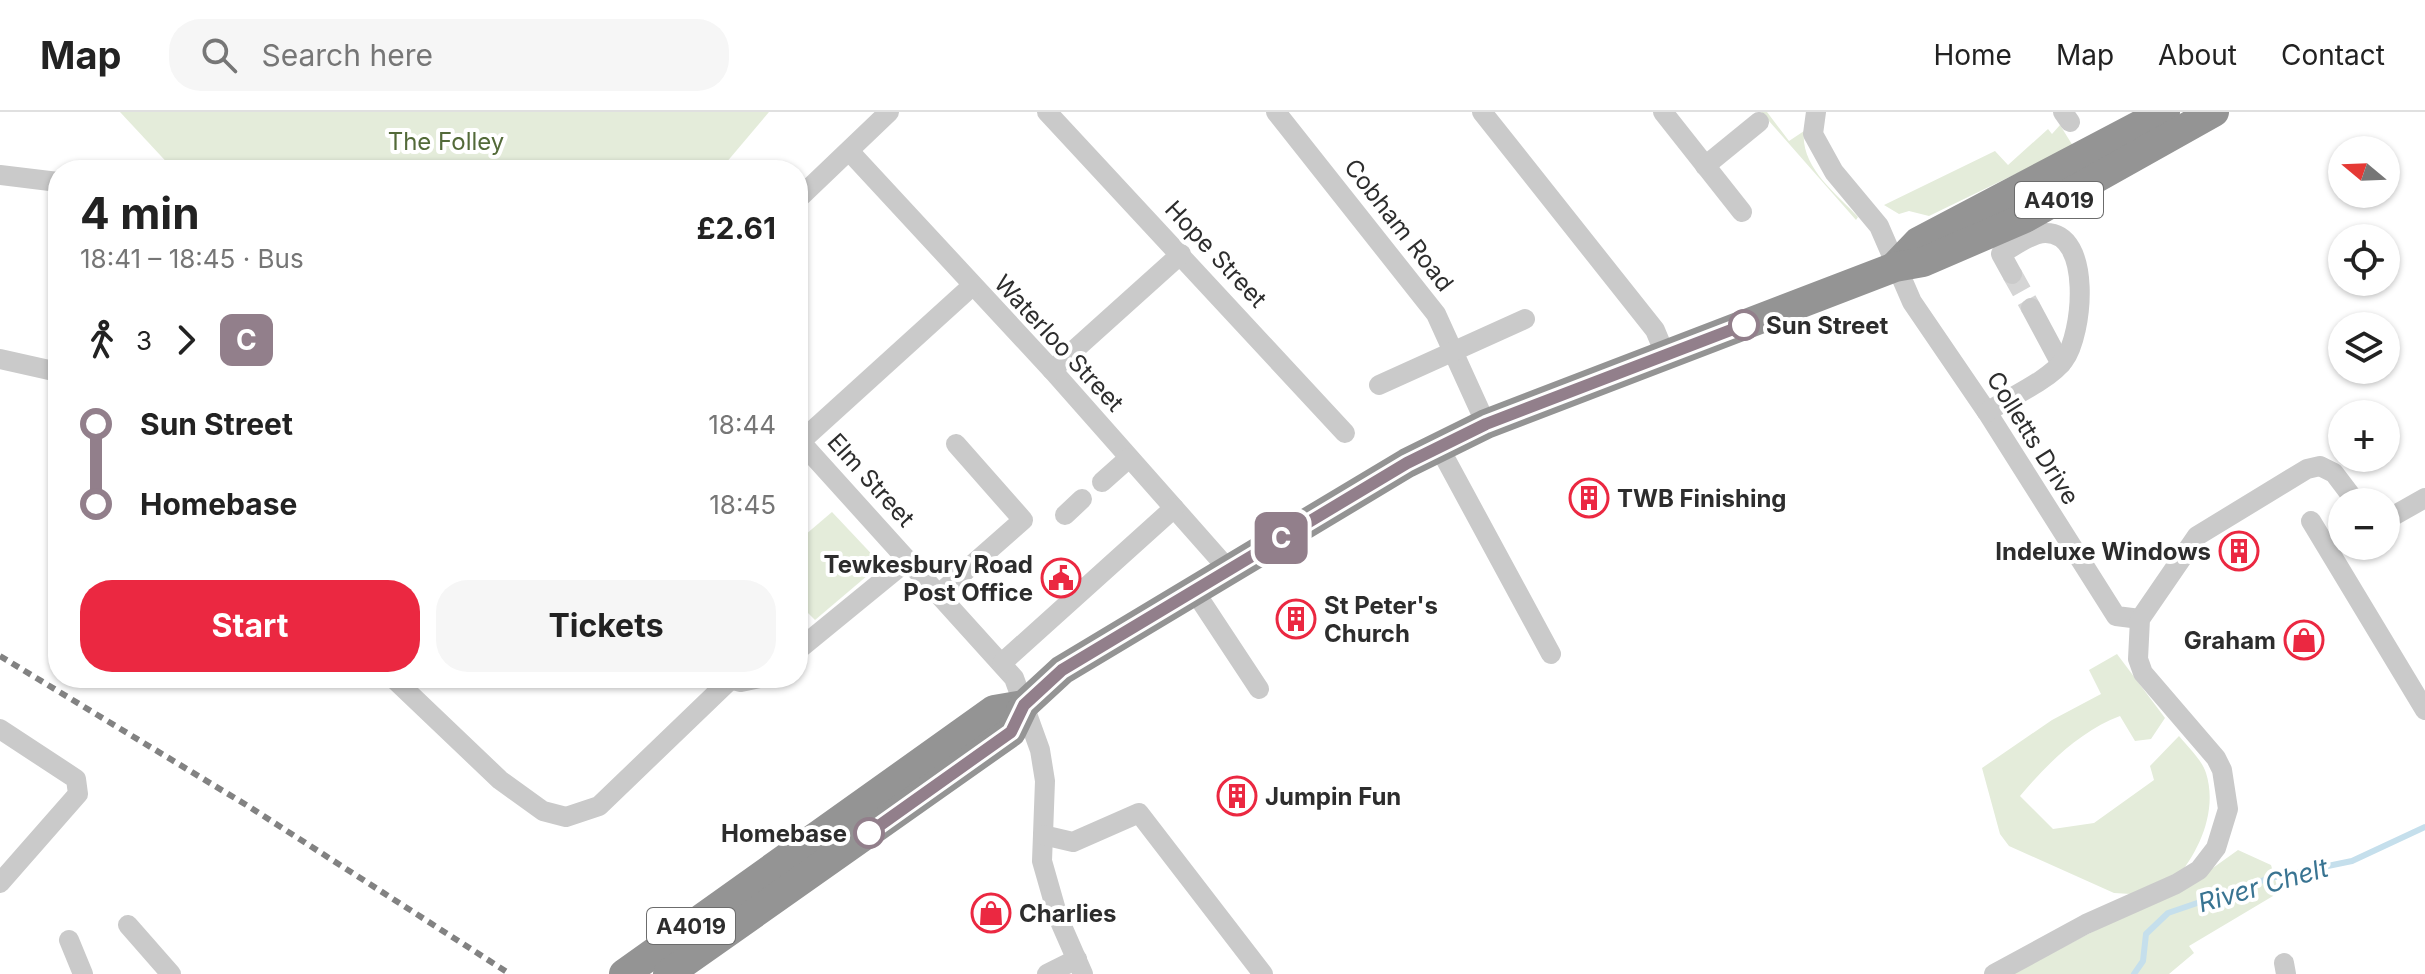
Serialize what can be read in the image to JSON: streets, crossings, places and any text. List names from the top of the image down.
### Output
{
  "streets": {
    "highway": ["A4019"],
    "street": [
      "Cobham Road",
      "Hope Street",
      "Waterloo Street",
      "Colletts Drive",
      "Elm Street"
    ]
  },
  "crossings": [
    ["A4019", "Cobham Road"],
    ["A4019", "Waterloo Street"],
    ["A4019", "Colletts Drive"],
    ["A4019", "Elm Street"]
  ],
  "water": ["River Chelt"],
  "parks": ["The Folley"],
  "places": {
    "other": ["Sun Street", "Homebase"],
    "building": [
      "TWB Finishing",
      "Indeluxe Windows",
      "St Peter's Church",
      "Jumpin Fun"
    ],
    "public building": ["Tewkesbury Road Post Office"],
    "shop": ["Graham", "Charlies"]
  },
  "lines": ["bus line C"],
  "north": "left",
  "page": {
    "header": "Map",
    "search": "Search here",
    "nav": [
      "Home",
      "Map",
      "About",
      "Contact"
    ],
    "on_map": "C",
    "map_buttons": ["+", "−"],
    "heading": ["4 min", "18:41 – 18:45 · Bus", "£2.61"],
    "legs": ["3", "C"],
    "list": [
      {
        "name": "Sun Street",
        "value": "18:44"
      },
      {
        "name": "Homebase",
        "value": "18:45"
      }
    ],
    "buttons": ["Start", "Tickets"]
  }
}
